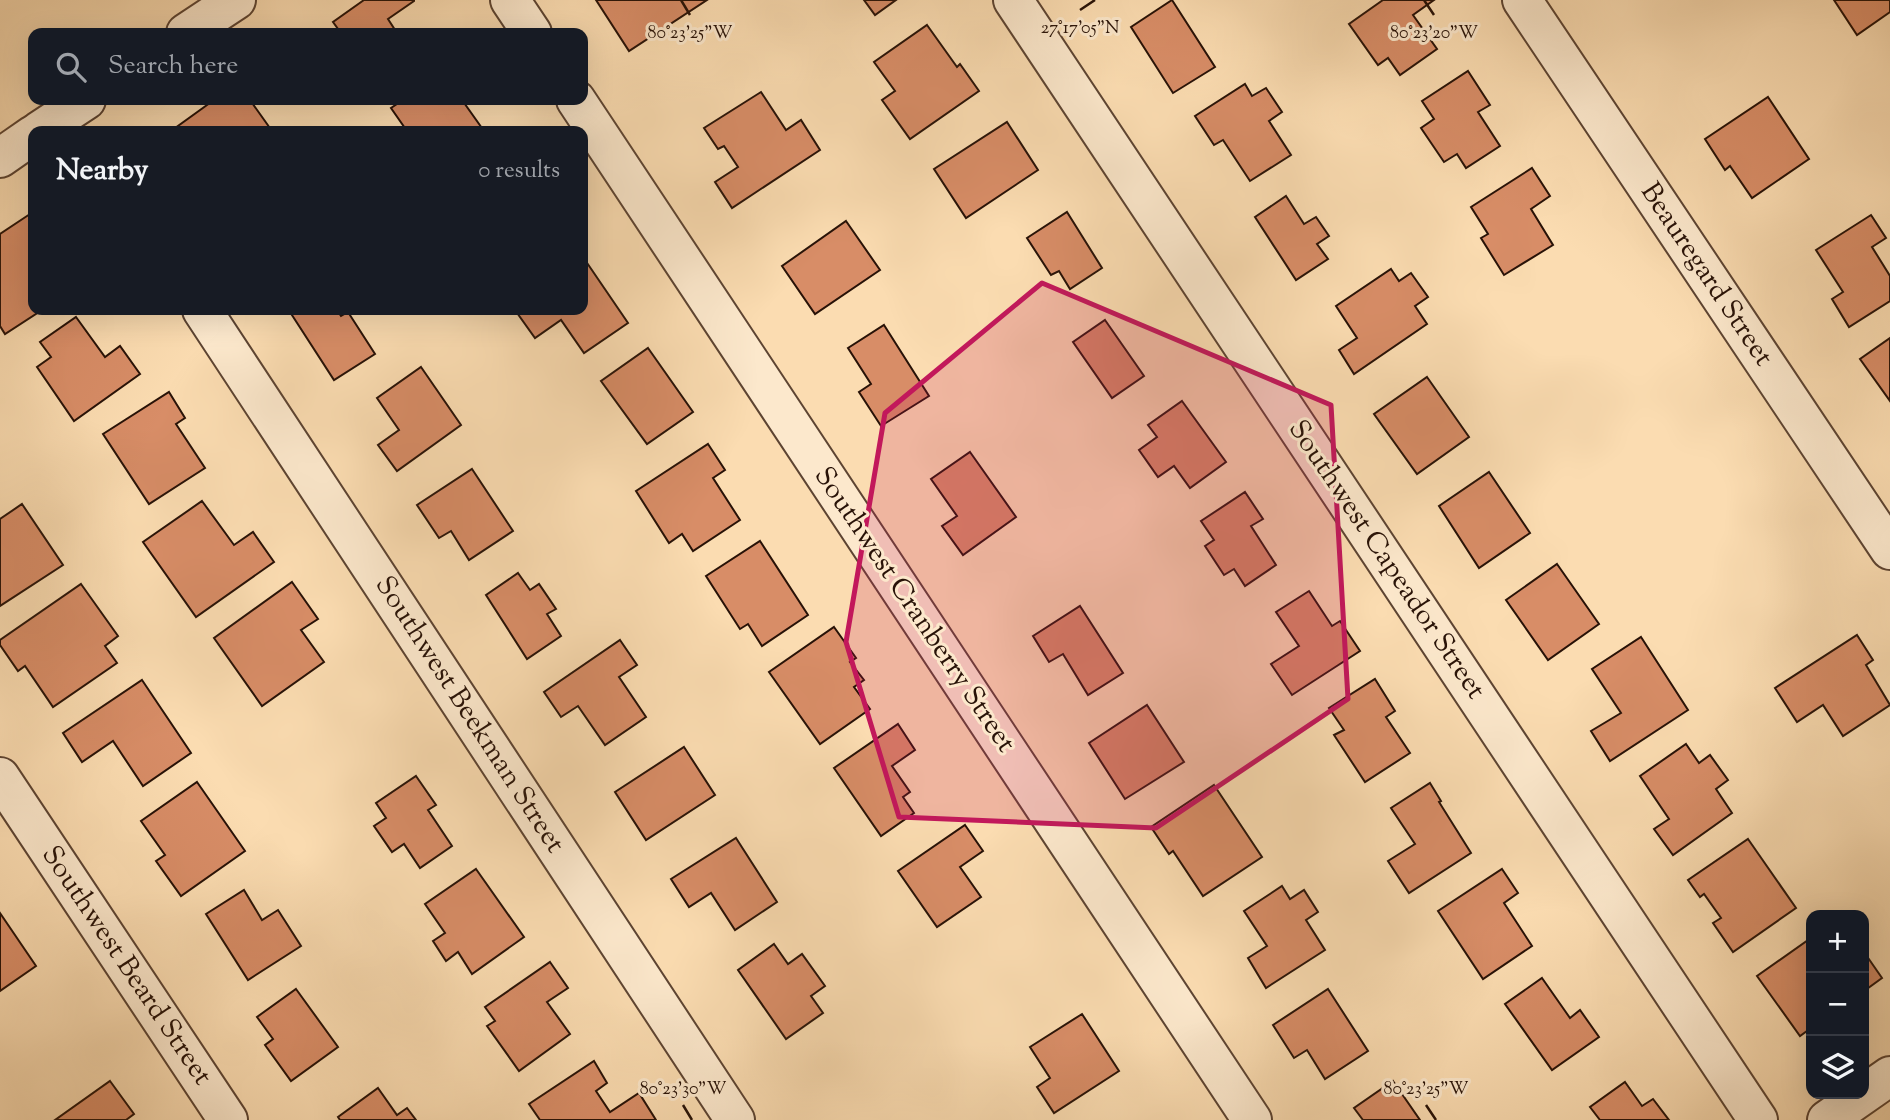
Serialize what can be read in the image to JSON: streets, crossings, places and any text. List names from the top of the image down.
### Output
{
  "streets": {
    "street": [
      "Beauregard Street",
      "Southwest Capeador Street",
      "Southwest Cranberry Street",
      "Southwest Beekman Street",
      "Southwest Beard Street"
    ]
  },
  "page": {
    "search": "Search here",
    "heading": ["Nearby", "0 results"],
    "map_buttons": ["+", "−"]
  },
  "coordinates": [
    "27°17'05\"N",
    "80°23'25\"W",
    "80°23'20\"W",
    "80°23'30\"W"
  ]
}
